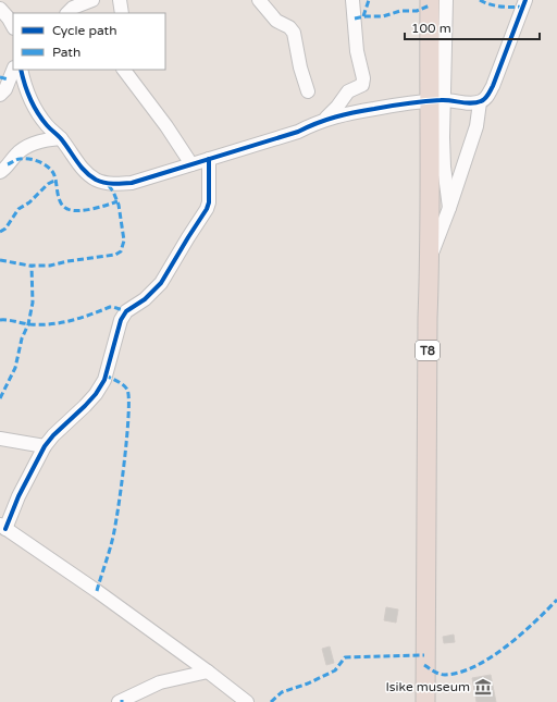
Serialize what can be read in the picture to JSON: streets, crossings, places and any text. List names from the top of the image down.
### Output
{
  "streets": {
    "highway": ["T8"]
  },
  "places": {
    "museum": ["Isike museum"]
  },
  "legend": ["Cycle path", "Path"],
  "scale_bar": "100 m"
}
